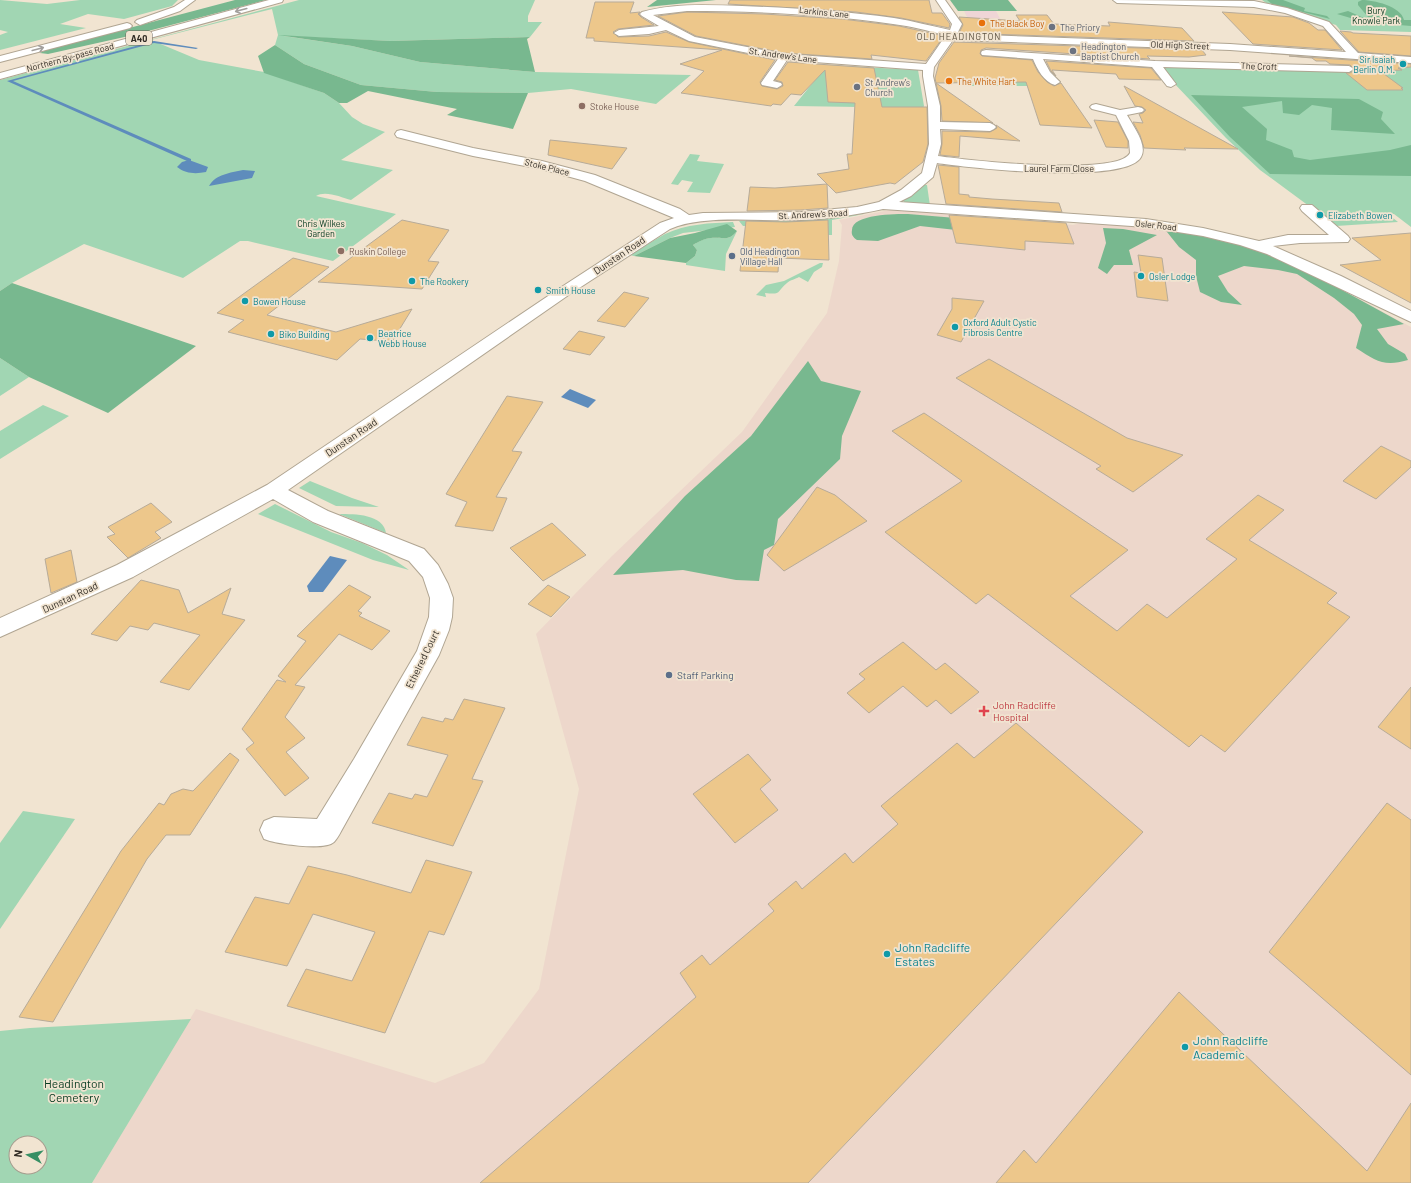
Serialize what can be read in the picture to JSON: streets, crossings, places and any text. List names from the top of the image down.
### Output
{
  "streets": {
    "main road": [
      "Larkins Lane",
      "A40",
      "Old High Street",
      "St. Andrew's Lane",
      "Northern By-pass Road",
      "The Croft",
      "Stoke Place",
      "Laurel Farm Close",
      "St. Andrew's Road",
      "Osler Road",
      "Dunstan Road",
      "Ethelred Court"
    ]
  },
  "crossings": [
    ["Larkins Lane", "Old High Street"],
    ["Larkins Lane", "St. Andrew's Lane"],
    ["Old High Street", "The Croft"],
    ["St. Andrew's Lane", "St. Andrew's Road"],
    ["Stoke Place", "St. Andrew's Road"],
    ["Stoke Place", "Dunstan Road"],
    ["Laurel Farm Close", "St. Andrew's Road"],
    ["St. Andrew's Road", "Osler Road"],
    ["St. Andrew's Road", "Dunstan Road"],
    ["Dunstan Road", "Ethelred Court"]
  ],
  "districts": ["OLD HEADINGTON"],
  "parks": ["Bury Knowle Park", "Chris Wilkes Garden", "Headington Cemetery"],
  "places": {
    "other": [
      "The Black Boy",
      "The Priory",
      "Headington Baptist Church",
      "Sir Isaiah Berlin O.M.",
      "The White Hart",
      "St Andrew's Church",
      "Stoke House",
      "Elizabeth Bowen",
      "Ruskin College",
      "Old Headington Village Hall",
      "Osler Lodge",
      "The Rookery",
      "Smith House",
      "Bowen House",
      "Oxford Adult Cystic Fibrosis Centre",
      "Biko Building",
      "Beatrice Webb House",
      "Staff Parking",
      "John Radcliffe Estates",
      "John Radcliffe Academic"
    ],
    "health": ["John Radcliffe Hospital"]
  },
  "north": "left"
}
